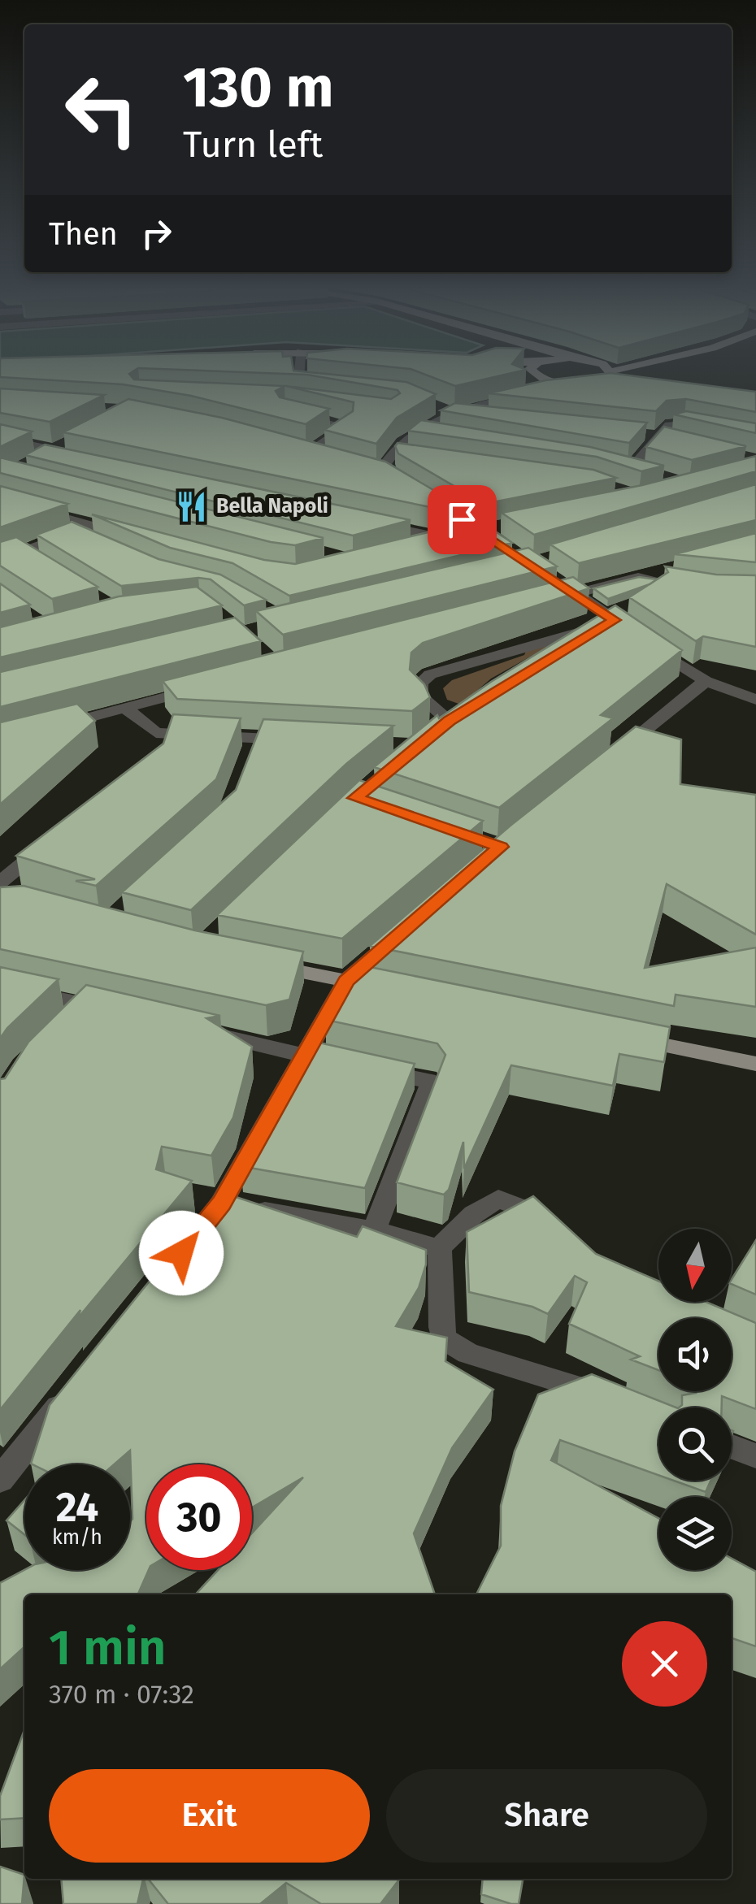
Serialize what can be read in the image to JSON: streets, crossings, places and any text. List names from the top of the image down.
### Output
{
  "places": {
    "restaurant": ["Bella Napoli"]
  },
  "north": "bottom",
  "page": {
    "turn": ["130 m", "Turn left"],
    "then": "Then",
    "speed": "24 km/h",
    "limit": "30",
    "heading": ["1 min", "370 m · 07:32"],
    "buttons": ["Exit", "Share"]
  }
}
